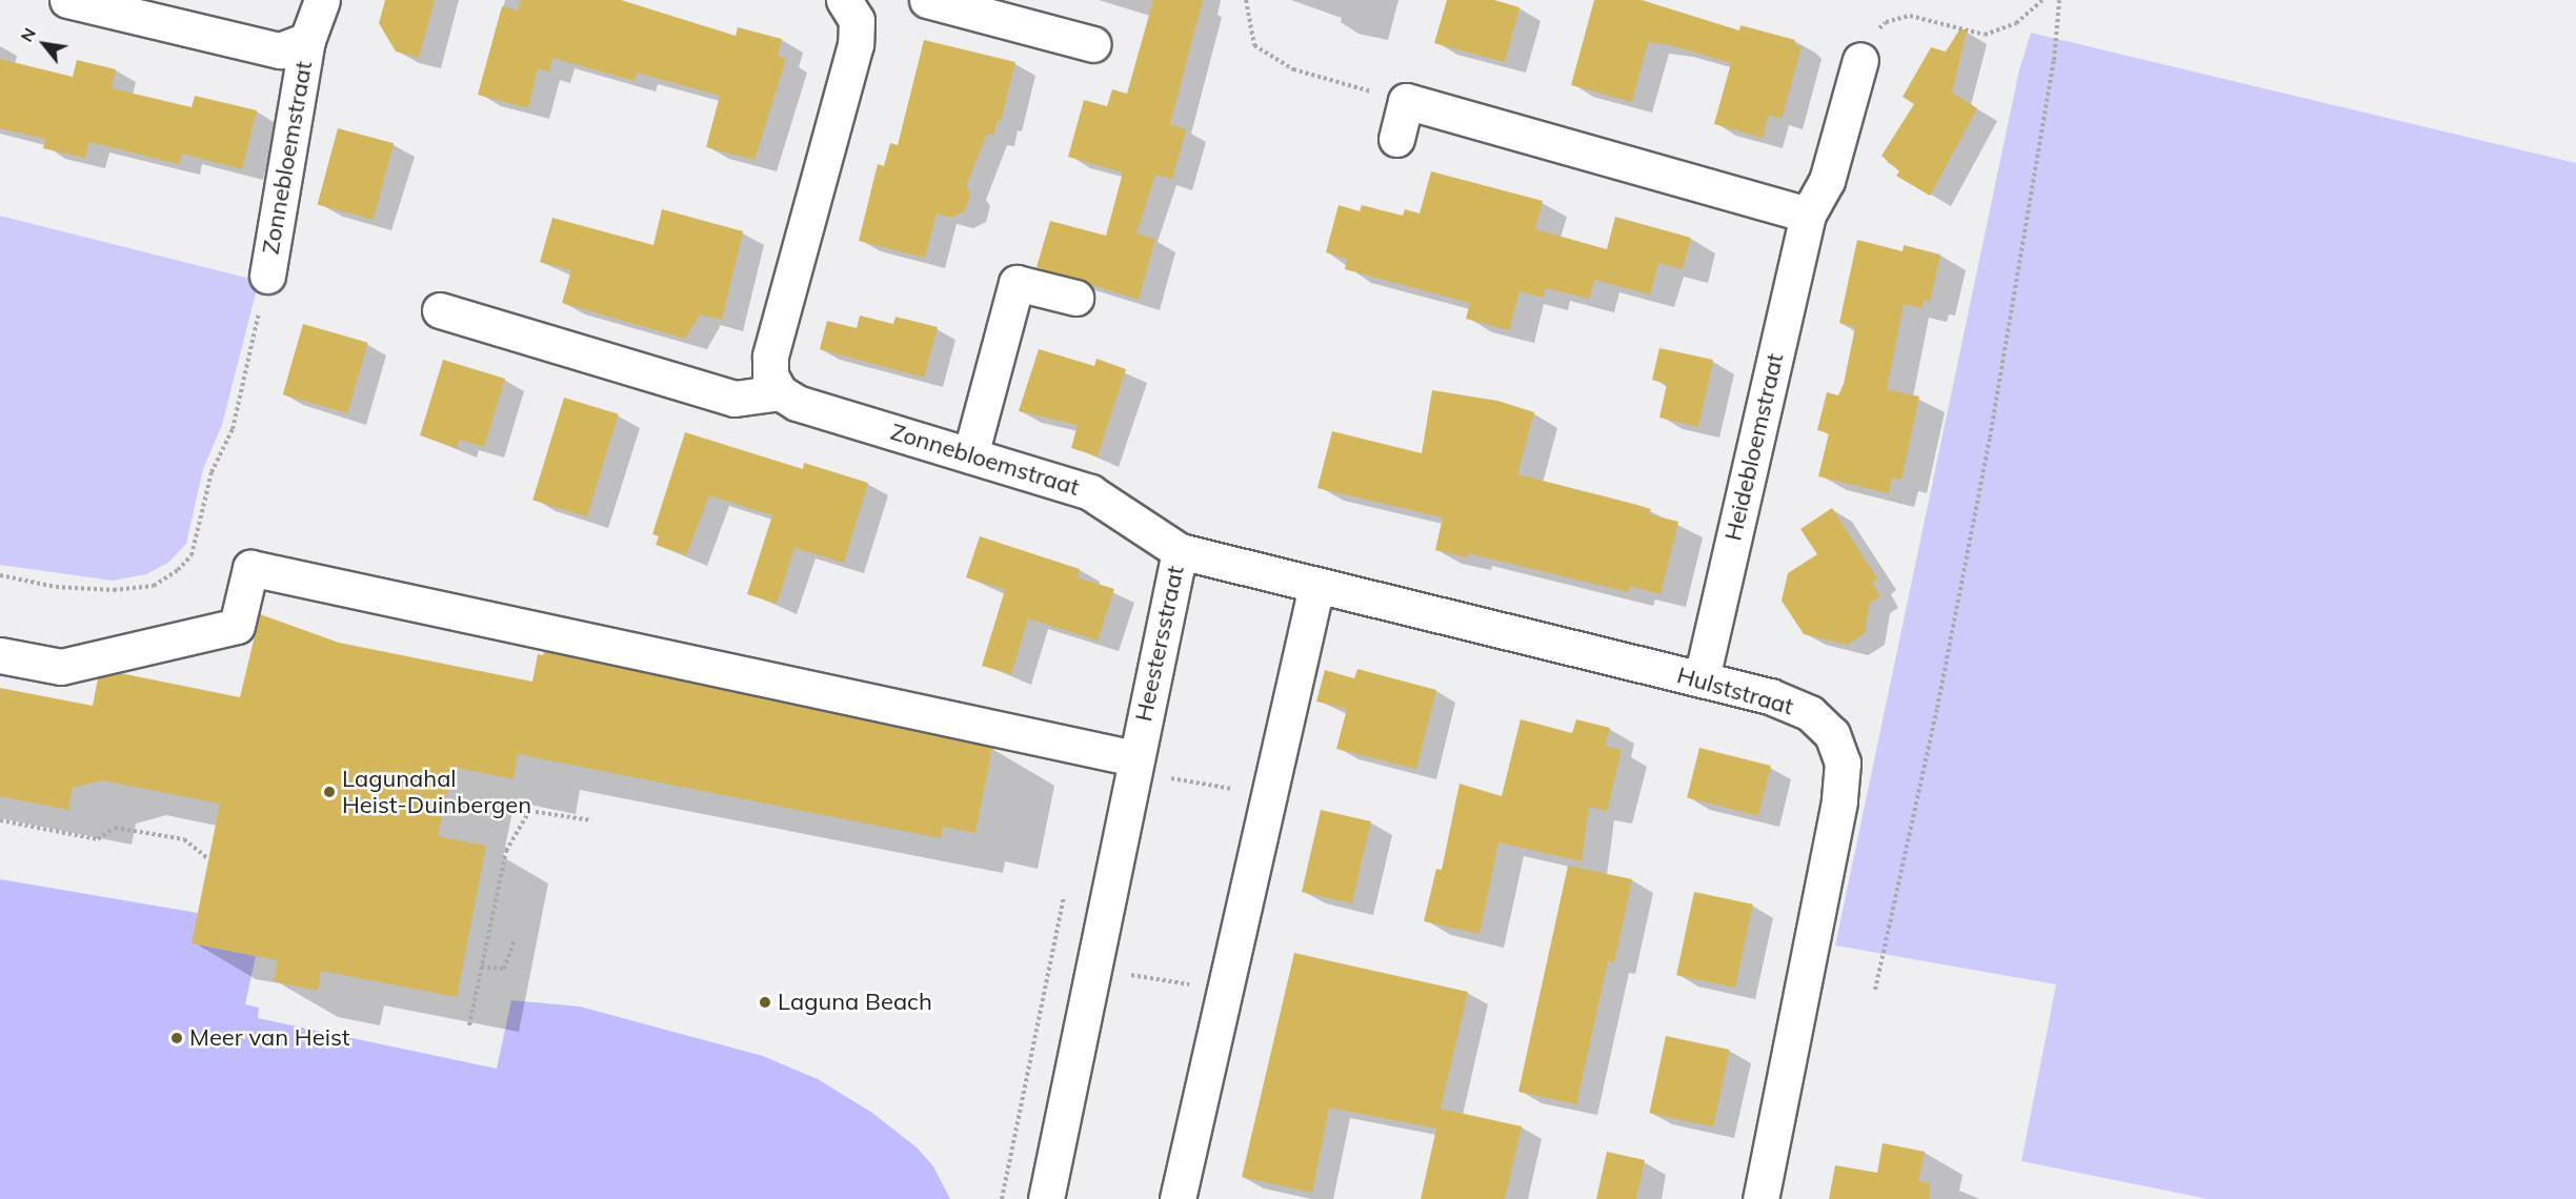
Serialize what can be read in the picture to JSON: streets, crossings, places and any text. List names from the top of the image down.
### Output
{
  "streets": {
    "street": [
      "Zonnebloemstraat",
      "Heidebloemstraat",
      "Heestersstraat",
      "Hulststraat"
    ]
  },
  "crossings": [
    ["Zonnebloemstraat", "Heestersstraat"],
    ["Heidebloemstraat", "Hulststraat"],
    ["Heestersstraat", "Hulststraat"]
  ],
  "places": ["Lagunahal Heist-Duinbergen", "Laguna Beach", "Meer van Heist"],
  "north": "top left"
}
